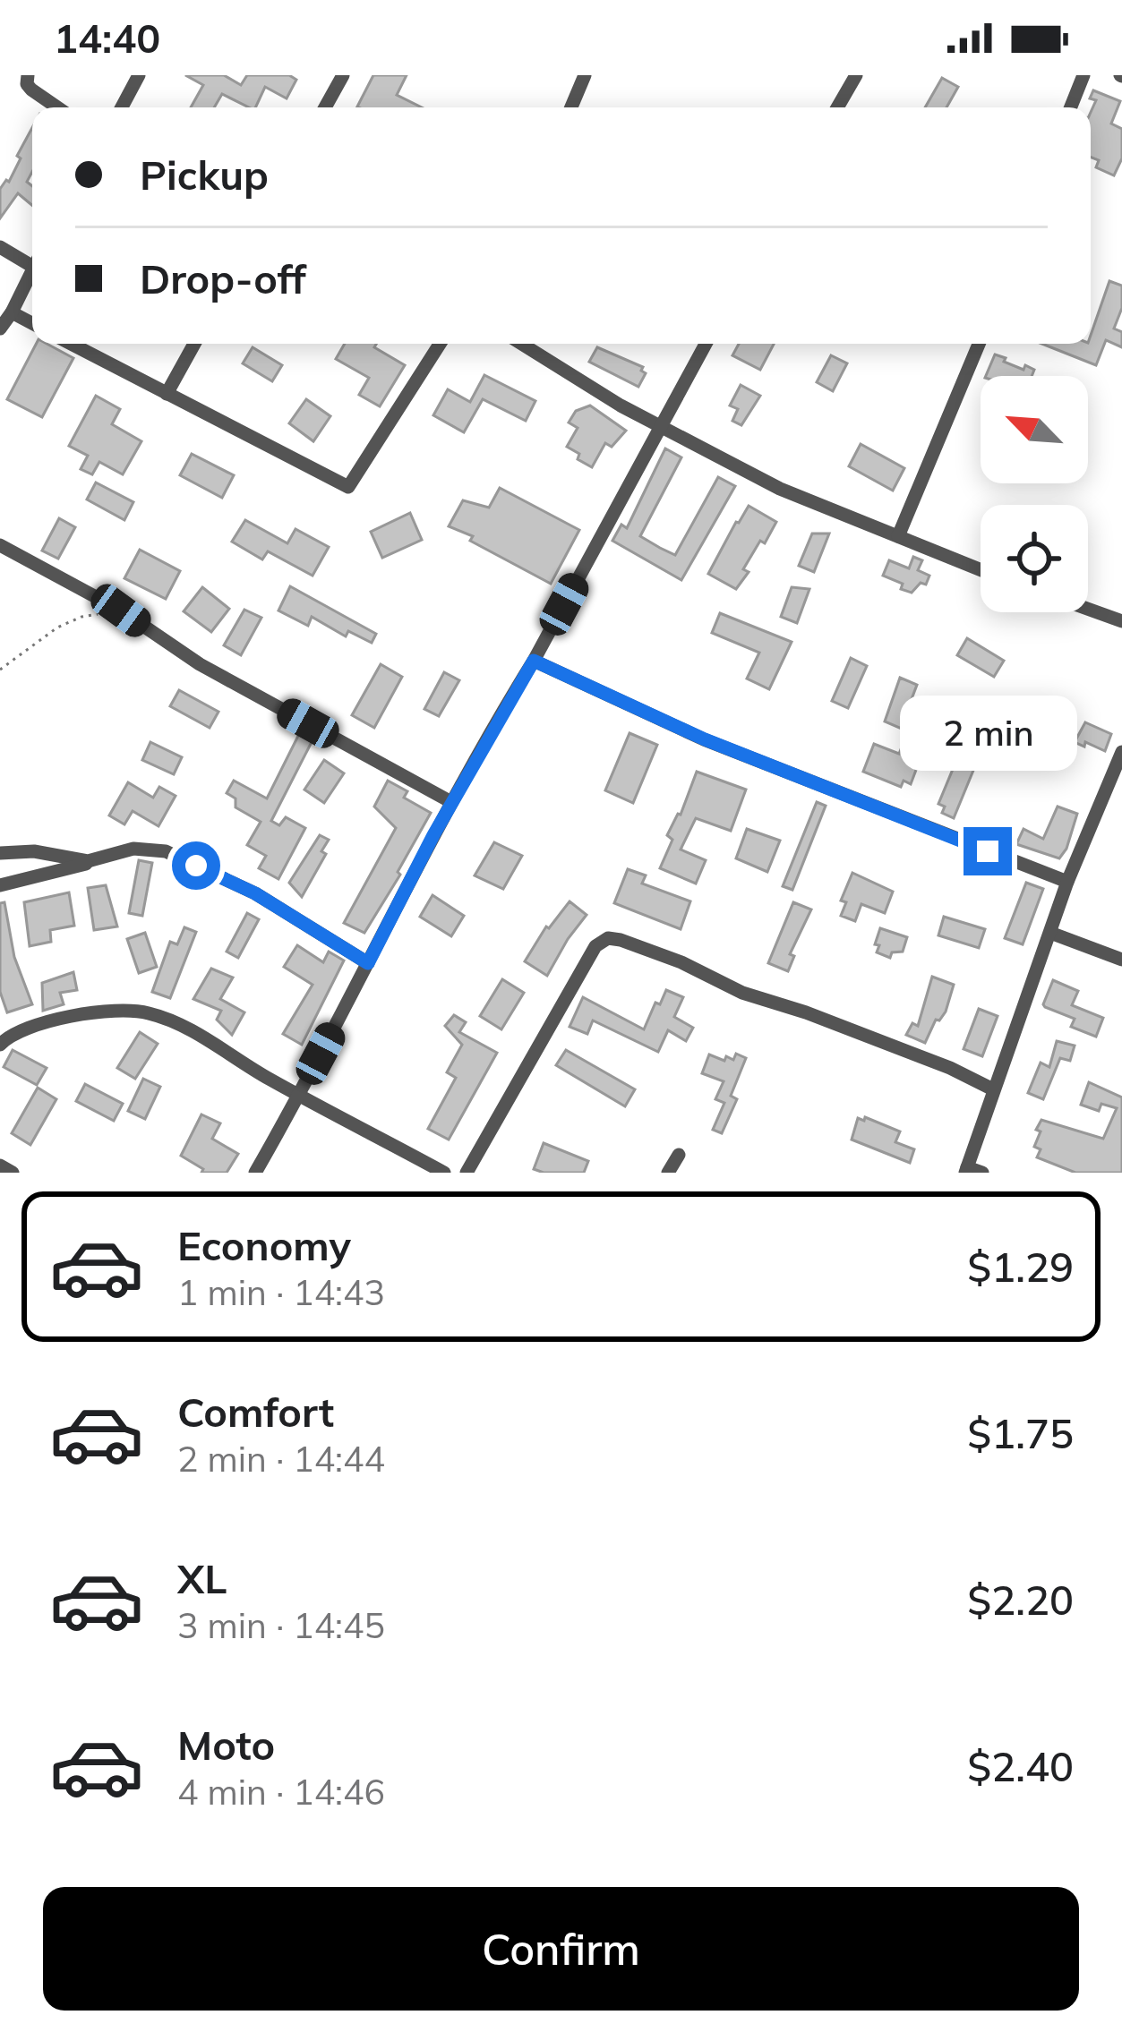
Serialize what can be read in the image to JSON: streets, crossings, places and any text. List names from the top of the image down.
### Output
{
  "north": "top left",
  "page": {
    "status": "14:40",
    "banner": ["Pickup", "Drop-off"],
    "bubble": "2 min",
    "list": [
      {
        "name": "Economy",
        "note": "1 min · 14:43",
        "value": "$1.29"
      },
      {
        "name": "Comfort",
        "note": "2 min · 14:44",
        "value": "$1.75"
      },
      {
        "name": "XL",
        "note": "3 min · 14:45",
        "value": "$2.20"
      },
      {
        "name": "Moto",
        "note": "4 min · 14:46",
        "value": "$2.40"
      }
    ],
    "buttons": "Confirm"
  }
}
